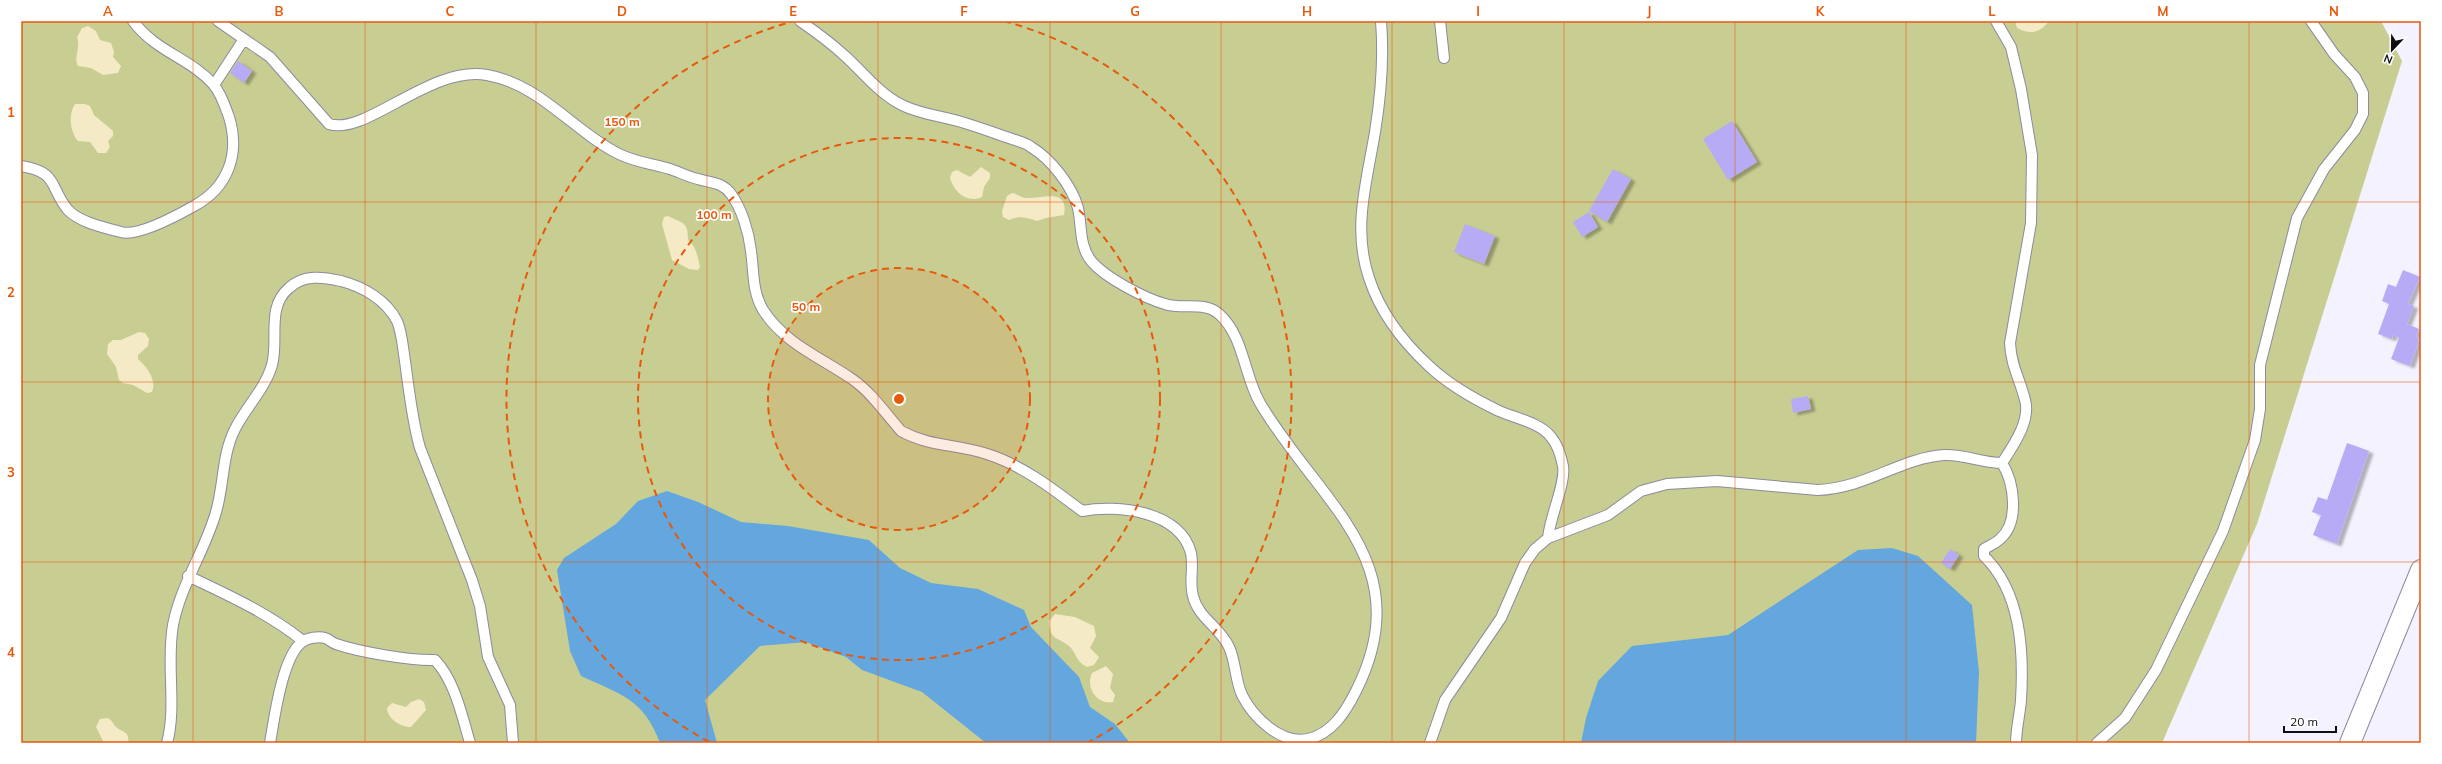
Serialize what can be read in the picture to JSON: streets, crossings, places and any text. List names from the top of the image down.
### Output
{
  "scale_bar": "20 m",
  "north": "bottom",
  "grid": {
    "columns": [
      "A",
      "B",
      "C",
      "D",
      "E",
      "F",
      "G",
      "H",
      "I",
      "J",
      "K",
      "L",
      "M",
      "N"
    ],
    "rows": [
      "1",
      "2",
      "3",
      "4"
    ]
  },
  "rings": ["150 m", "100 m", "50 m"]
}
